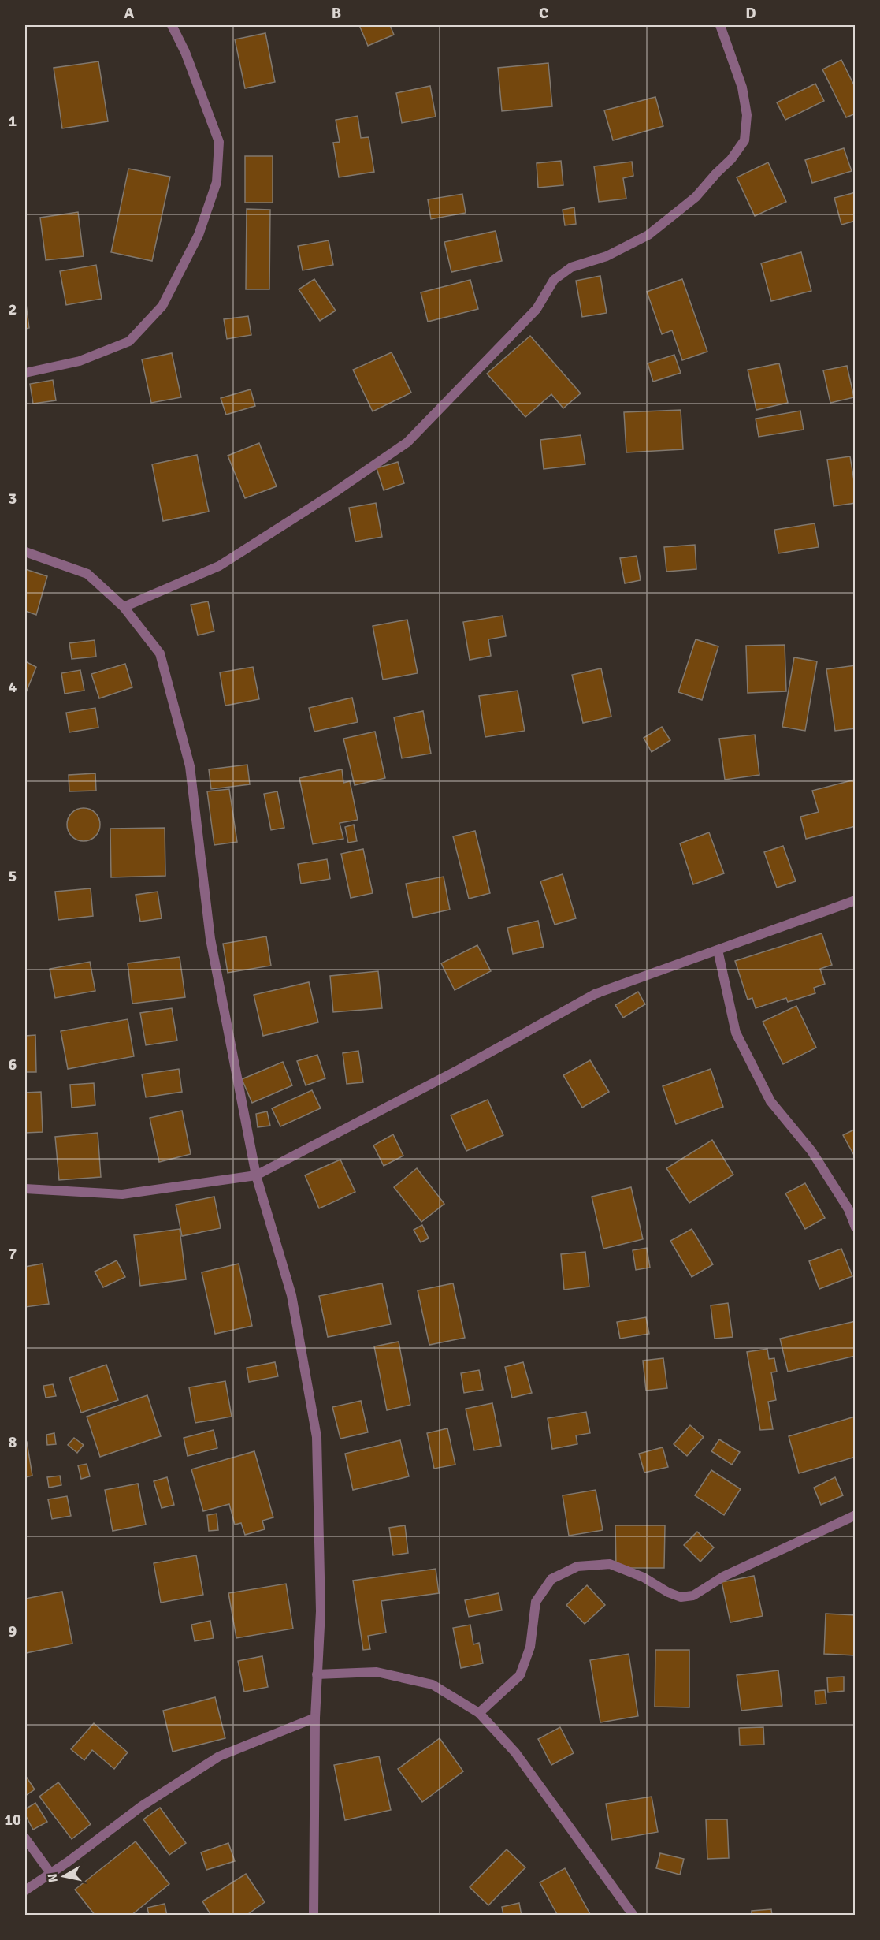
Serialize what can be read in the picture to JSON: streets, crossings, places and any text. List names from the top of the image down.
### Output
{
  "north": "left",
  "grid": {
    "columns": [
      "A",
      "B",
      "C",
      "D"
    ],
    "rows": [
      "1",
      "2",
      "3",
      "4",
      "5",
      "6",
      "7",
      "8",
      "9",
      "10"
    ]
  }
}
